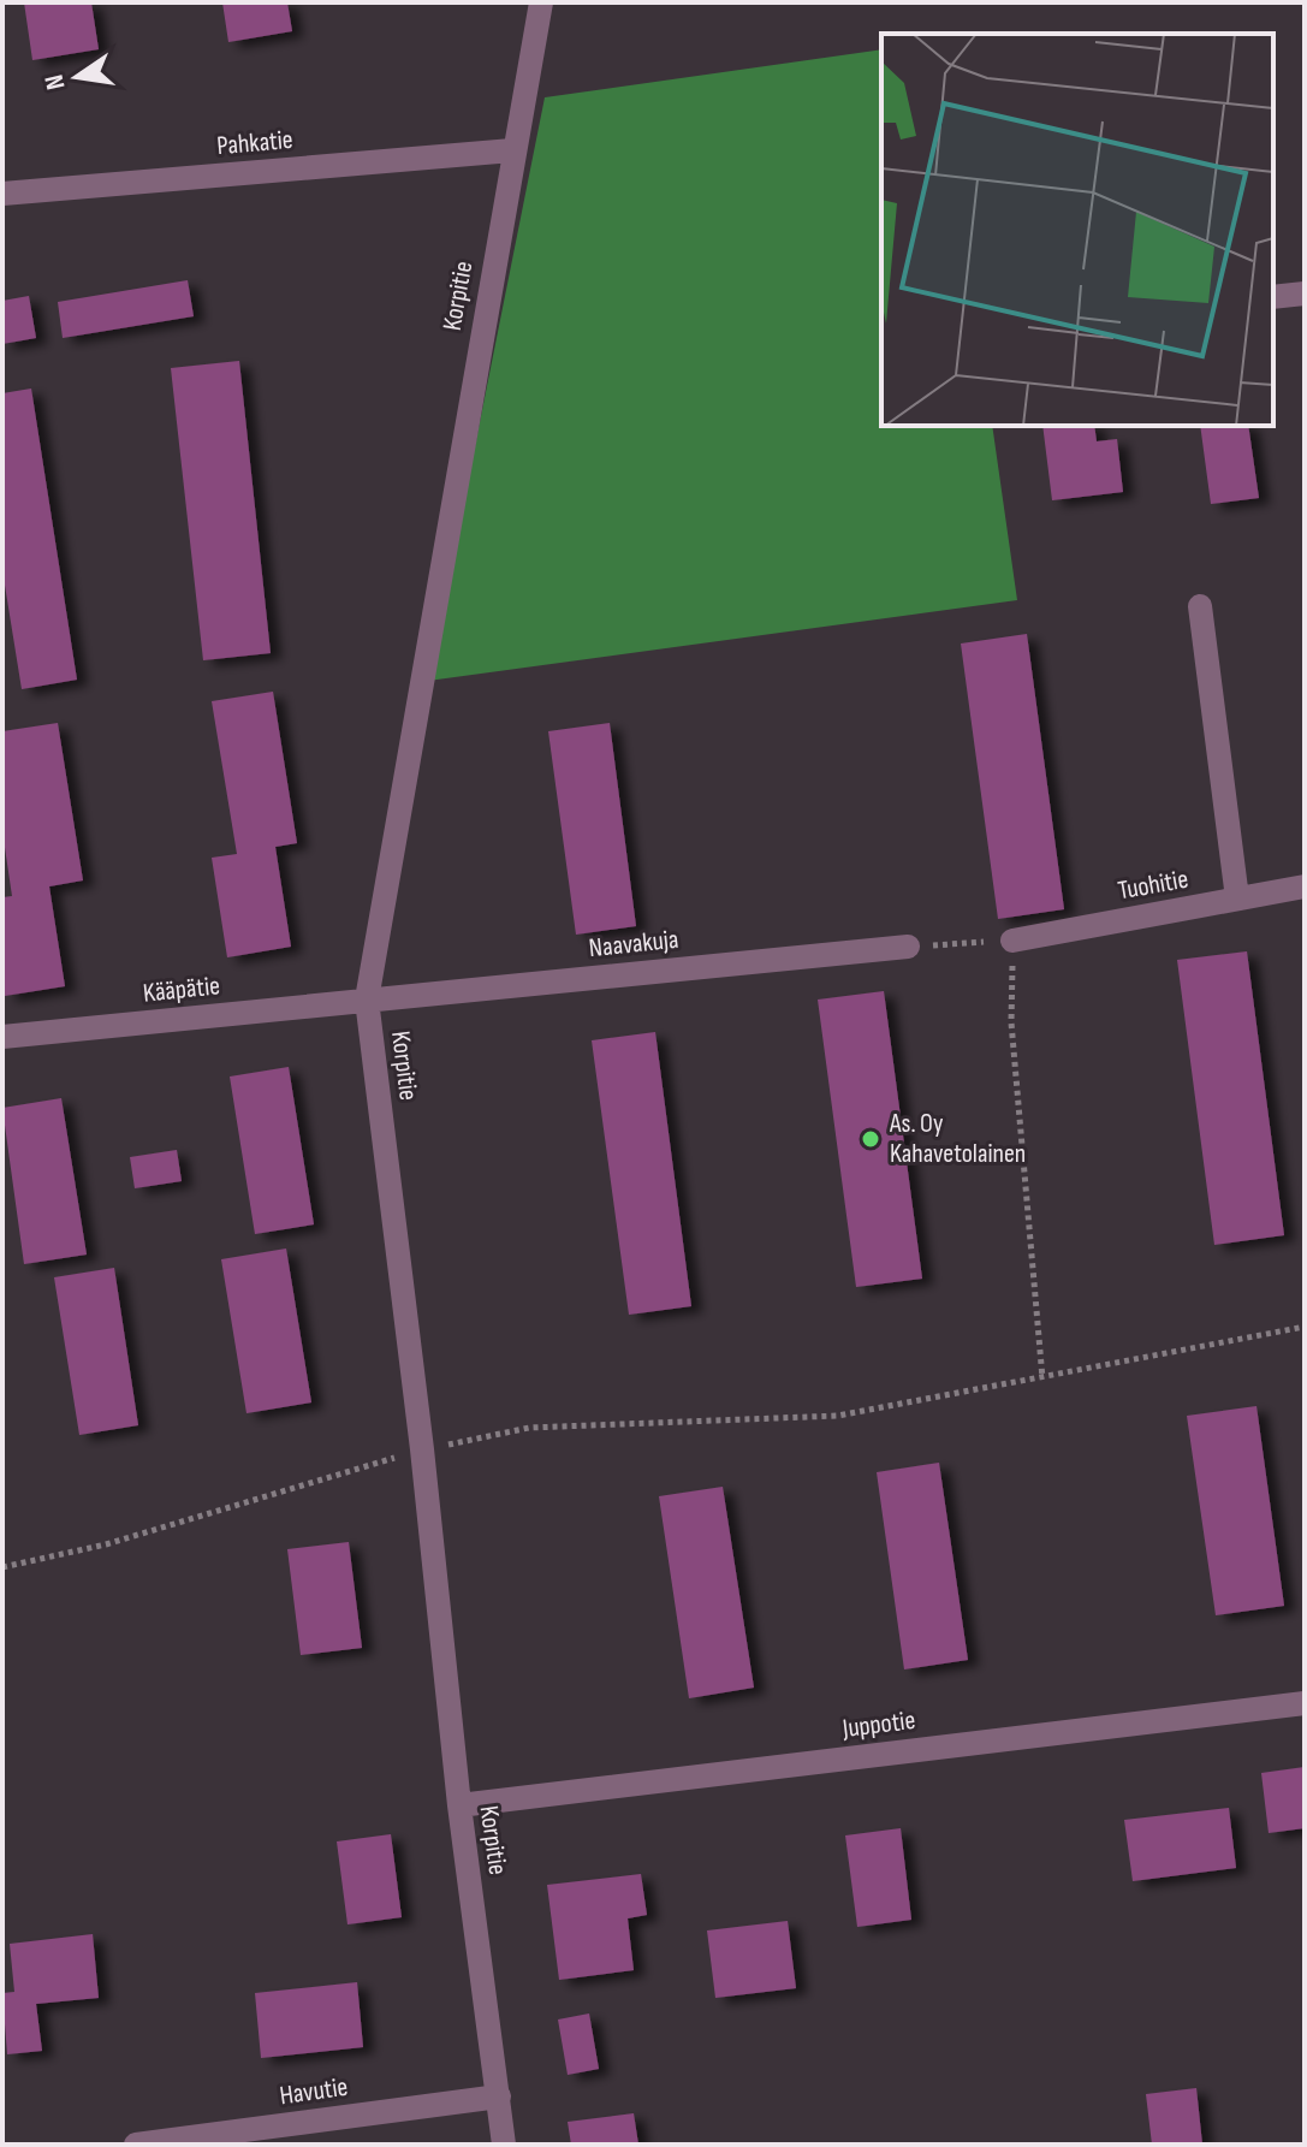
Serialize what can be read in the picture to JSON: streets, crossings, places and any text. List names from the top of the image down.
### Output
{
  "streets": {
    "street": [
      "Pahkatie",
      "Korpitie",
      "Tuohitie",
      "Naavakuja",
      "Kääpätie",
      "Juppotie",
      "Havutie"
    ]
  },
  "crossings": [
    ["Pahkatie", "Korpitie"],
    ["Korpitie", "Naavakuja"],
    ["Korpitie", "Kääpätie"],
    ["Korpitie", "Juppotie"],
    ["Korpitie", "Havutie"],
    ["Naavakuja", "Kääpätie"]
  ],
  "places": ["As. Oy Kahavetolainen"],
  "north": "left"
}
